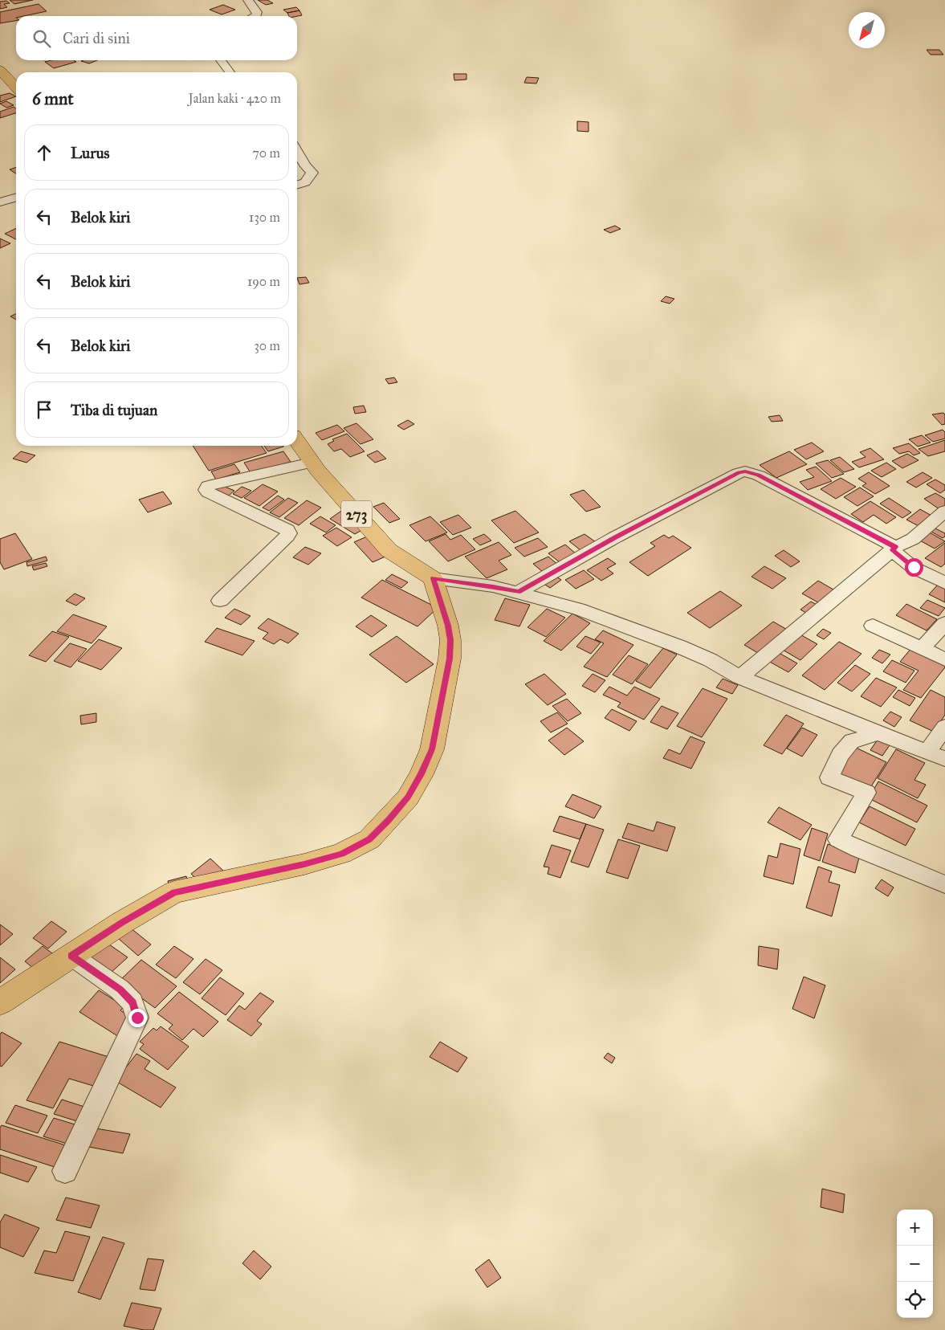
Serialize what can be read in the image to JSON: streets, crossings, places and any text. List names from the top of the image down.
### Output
{
  "streets": {
    "main road": ["273"]
  },
  "north": "bottom left",
  "page": {
    "search": "Cari di sini",
    "heading": ["6 mnt", "Jalan kaki · 420 m"],
    "list": [
      ["Lurus", "70 m"],
      ["Belok kiri", "130 m"],
      ["Belok kiri", "190 m"],
      ["Belok kiri", "30 m"],
      "Tiba di tujuan"
    ],
    "map_buttons": ["+", "−"]
  }
}
